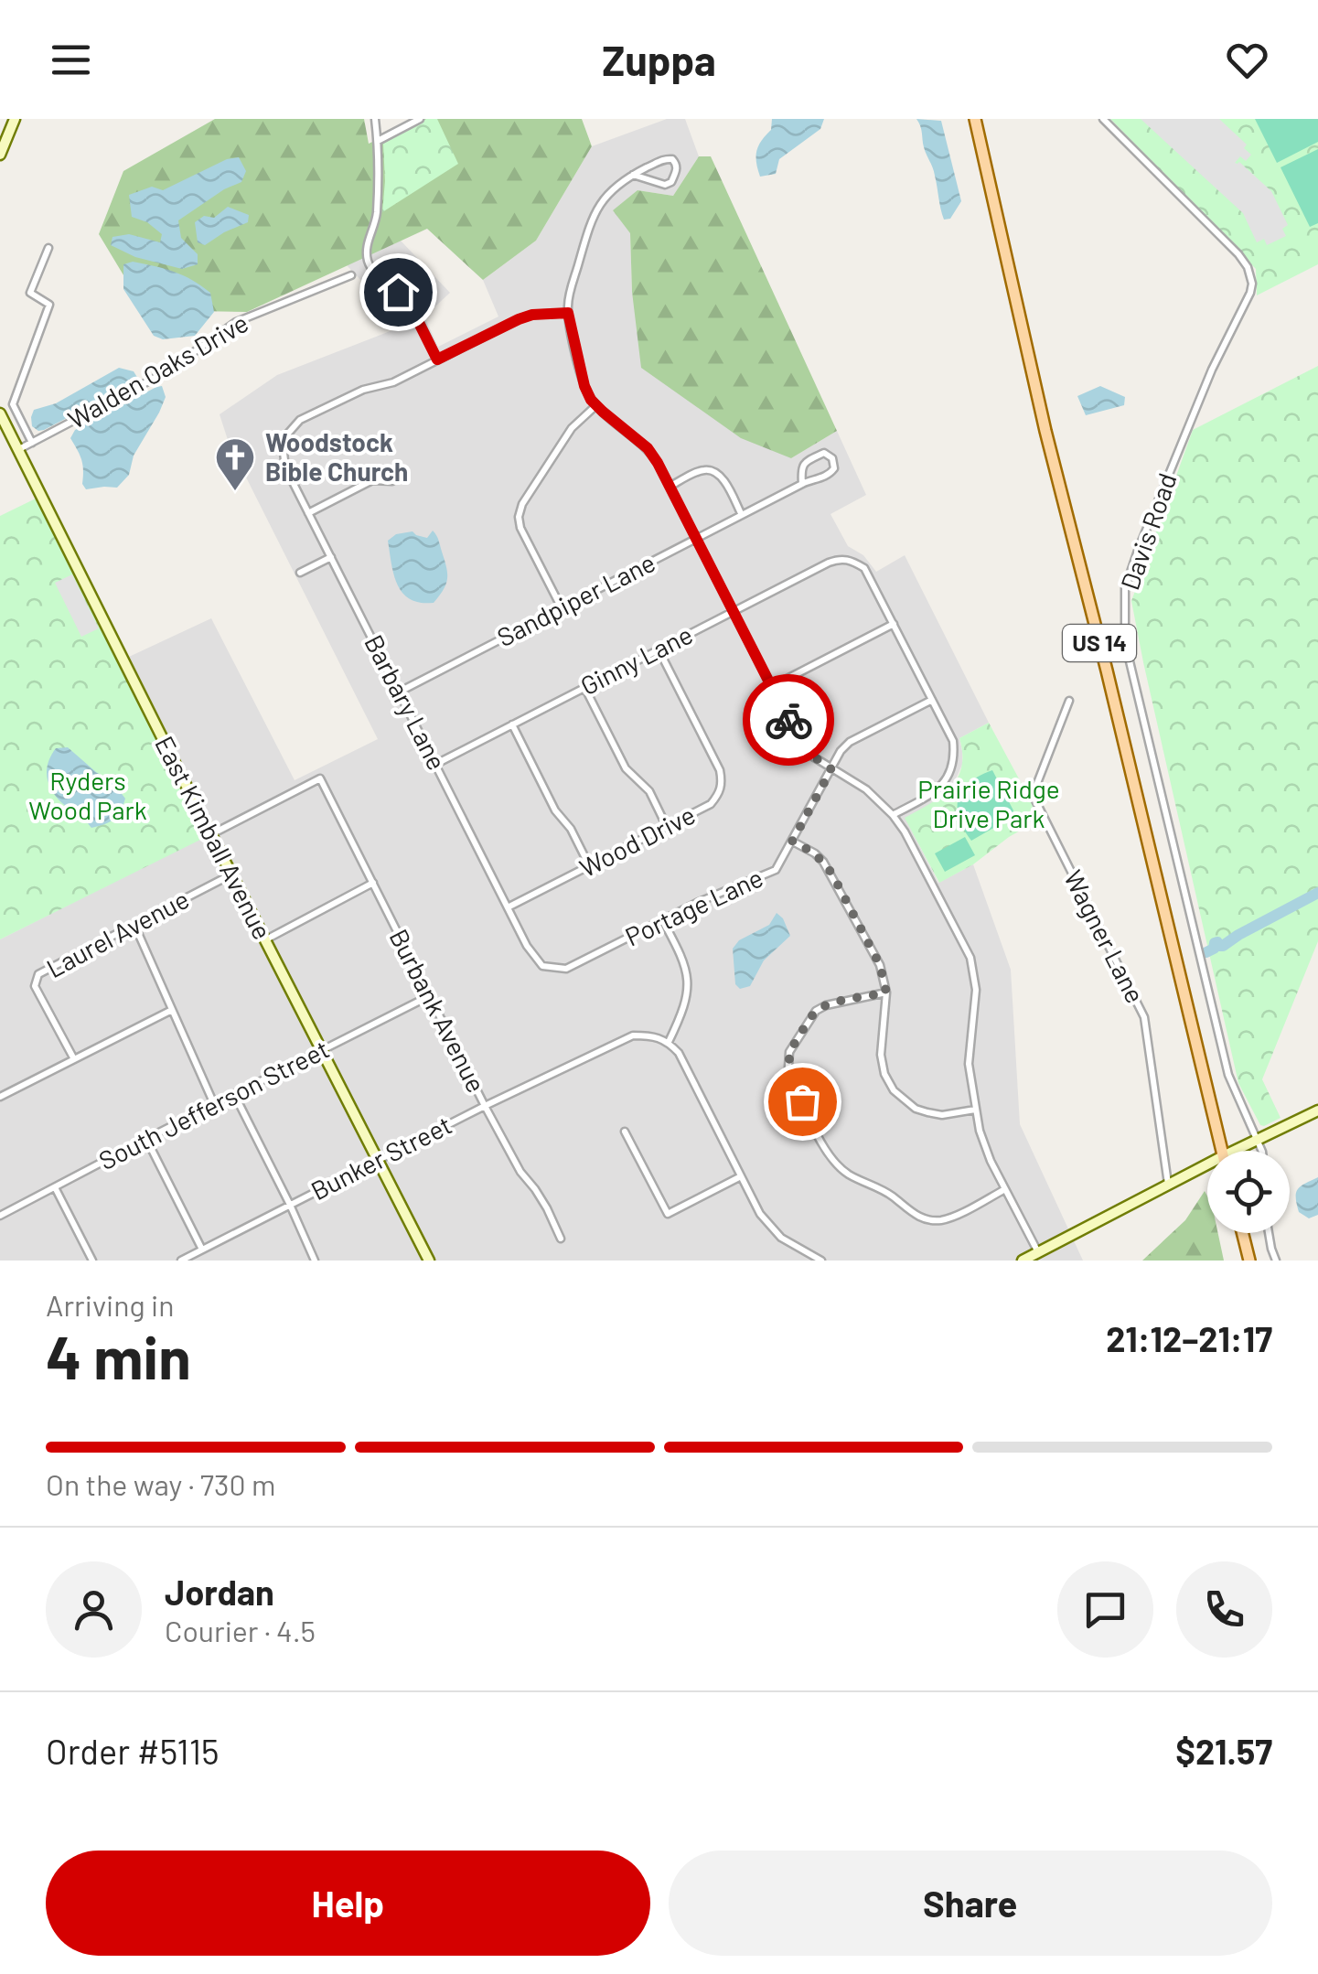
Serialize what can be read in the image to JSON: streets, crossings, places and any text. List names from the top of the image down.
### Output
{
  "streets": {
    "main road": ["US 14"],
    "street": [
      "Walden Oaks Drive",
      "Davis Road",
      "Sandpiper Lane",
      "Ginny Lane",
      "Barbary Lane",
      "East Kimball Avenue",
      "Wood Drive",
      "Portage Lane",
      "Laurel Avenue",
      "Wagner Lane",
      "Burbank Avenue",
      "South Jefferson Street",
      "Bunker Street"
    ]
  },
  "crossings": [
    ["Walden Oaks Drive", "East Kimball Avenue"],
    ["Sandpiper Lane", "Barbary Lane"],
    ["Ginny Lane", "Barbary Lane"],
    ["Ginny Lane", "Wood Drive"],
    ["Ginny Lane", "Portage Lane"],
    ["Barbary Lane", "Wood Drive"],
    ["Barbary Lane", "Portage Lane"],
    ["East Kimball Avenue", "Laurel Avenue"],
    ["East Kimball Avenue", "South Jefferson Street"],
    ["East Kimball Avenue", "Bunker Street"],
    ["Burbank Avenue", "South Jefferson Street"],
    ["Burbank Avenue", "Bunker Street"]
  ],
  "parks": ["Ryders Wood Park", "Prairie Ridge Drive Park"],
  "places": {
    "church": ["Woodstock Bible Church"]
  },
  "page": {
    "header": "Zuppa",
    "heading": ["4 min", "Arriving in", "21:12–21:17"],
    "panel": [
      "Jordan",
      "Courier · 4.5",
      "Order #5115",
      "$21.57"
    ],
    "bar": "On the way · 730 m",
    "buttons": ["Help", "Share"]
  }
}
